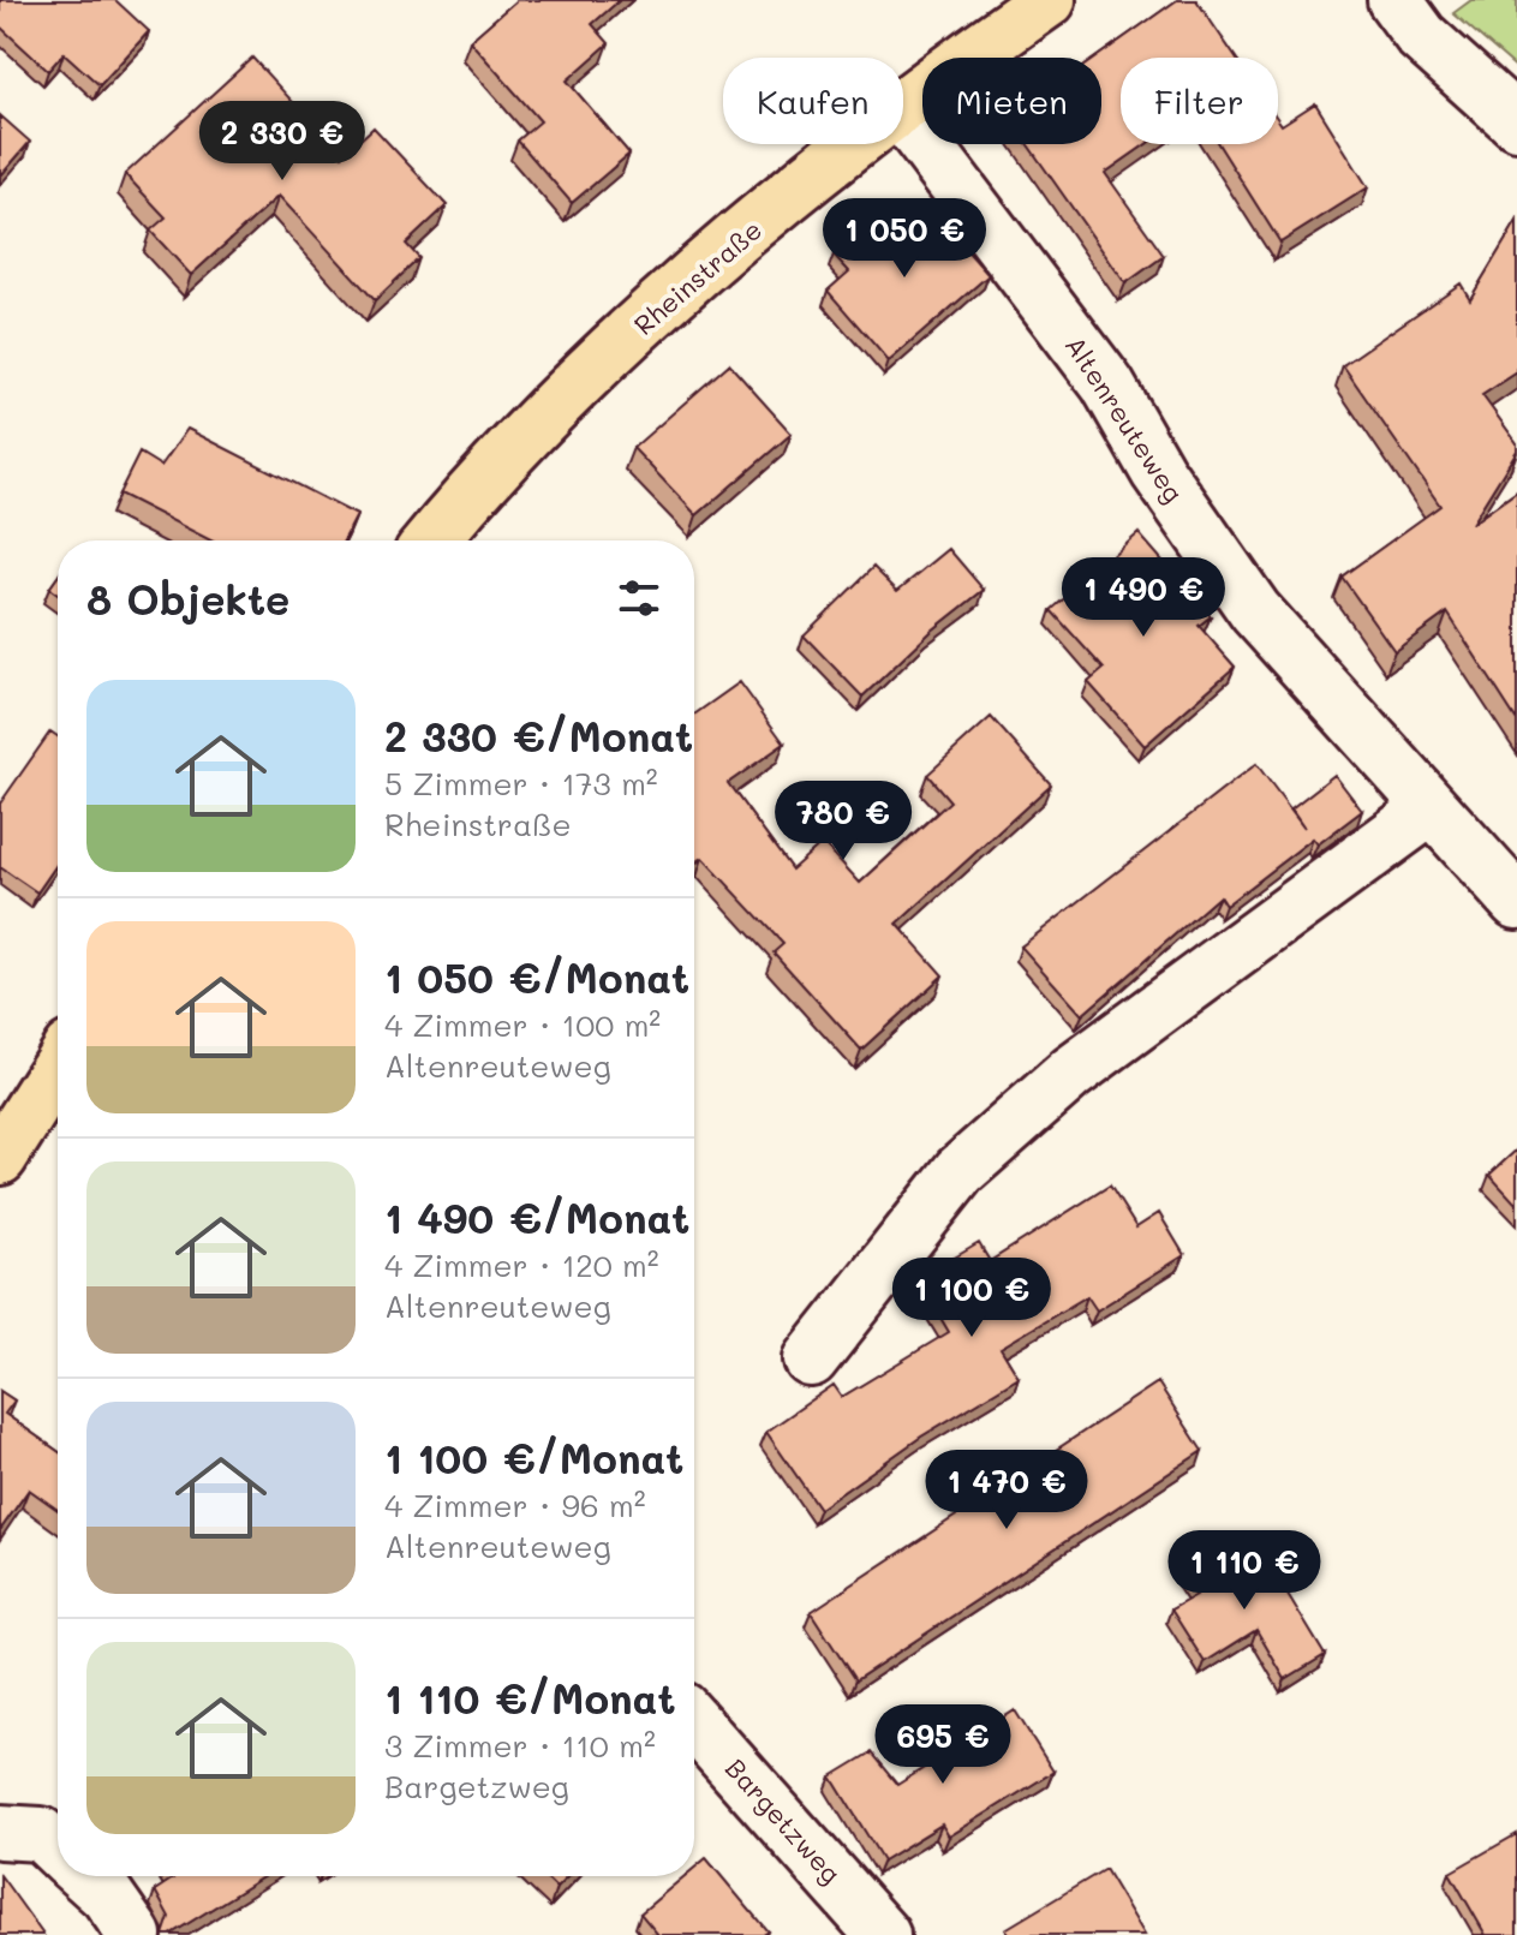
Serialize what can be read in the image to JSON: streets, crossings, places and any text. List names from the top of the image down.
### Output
{
  "streets": {
    "main road": ["Rheinstraße"],
    "street": ["Altenreuteweg", "Bargetzweg"]
  },
  "page": {
    "chip": ["Kaufen", "Mieten", "Filter"],
    "price": [
      "2 330 €",
      "1 050 €",
      "1 490 €",
      "780 €",
      "1 100 €",
      "1 470 €",
      "1 110 €",
      "695 €"
    ],
    "heading": "8 Objekte",
    "list": [
      {
        "name": "2 330 €/Monat",
        "note": "5 Zimmer · 173 m² · Rheinstraße"
      },
      {
        "name": "1 050 €/Monat",
        "note": "4 Zimmer · 100 m² · Altenreuteweg"
      },
      {
        "name": "1 490 €/Monat",
        "note": "4 Zimmer · 120 m² · Altenreuteweg"
      },
      {
        "name": "1 100 €/Monat",
        "note": "4 Zimmer · 96 m² · Altenreuteweg"
      },
      {
        "name": "1 110 €/Monat",
        "note": "3 Zimmer · 110 m² · Bargetzweg"
      }
    ]
  }
}
